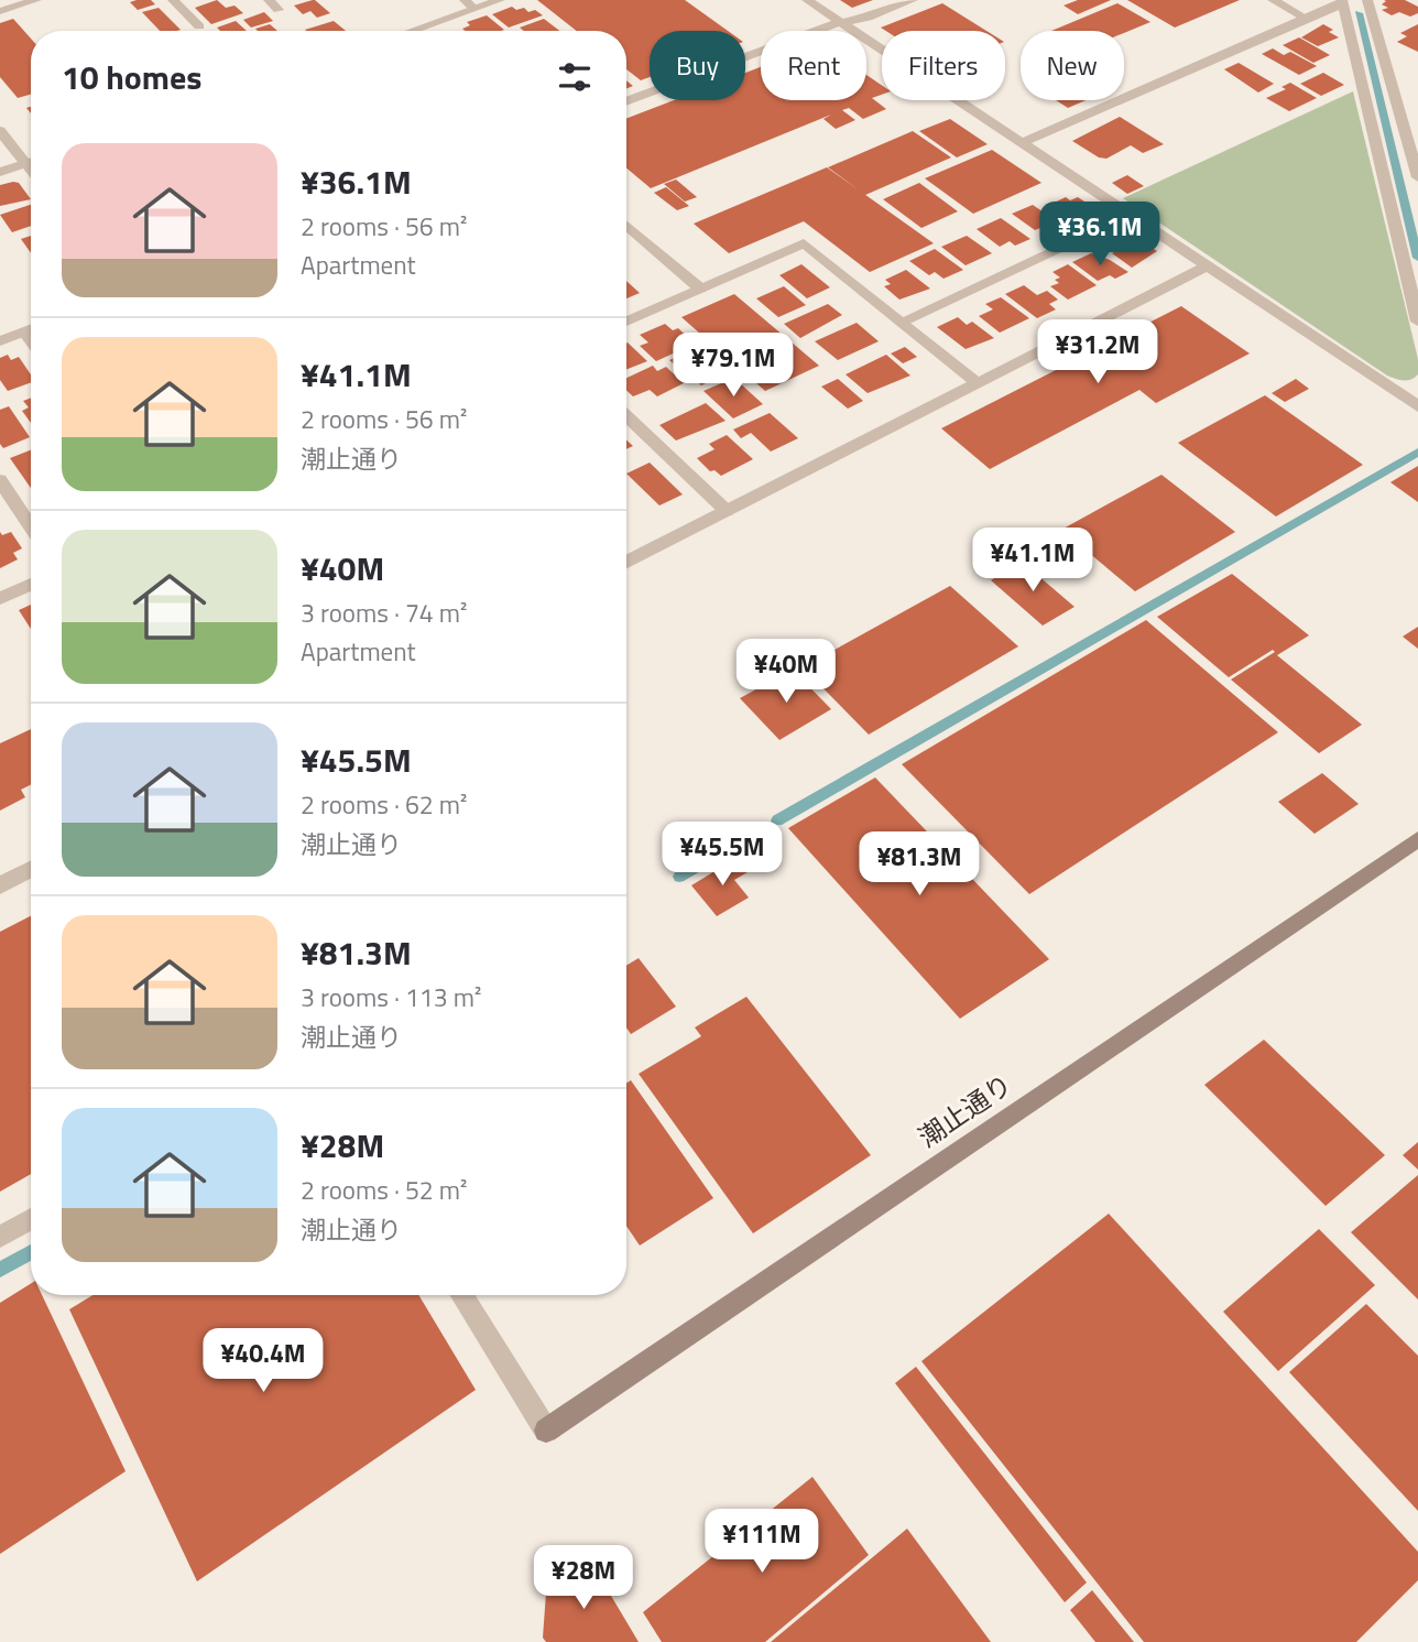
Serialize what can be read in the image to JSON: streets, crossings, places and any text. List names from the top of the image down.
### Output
{
  "streets": {
    "street": ["潮止通り"]
  },
  "page": {
    "chip": [
      "Buy",
      "Rent",
      "Filters",
      "New"
    ],
    "heading": "10 homes",
    "list": [
      {
        "name": "¥36.1M",
        "note": "2 rooms · 56 m² · Apartment"
      },
      {
        "name": "¥41.1M",
        "note": "2 rooms · 56 m² · 潮止通り"
      },
      {
        "name": "¥40M",
        "note": "3 rooms · 74 m² · Apartment"
      },
      {
        "name": "¥45.5M",
        "note": "2 rooms · 62 m² · 潮止通り"
      },
      {
        "name": "¥81.3M",
        "note": "3 rooms · 113 m² · 潮止通り"
      },
      {
        "name": "¥28M",
        "note": "2 rooms · 52 m² · 潮止通り"
      }
    ],
    "price": [
      "¥36.1M",
      "¥31.2M",
      "¥79.1M",
      "¥41.1M",
      "¥40M",
      "¥45.5M",
      "¥81.3M",
      "¥40.4M",
      "¥111M",
      "¥28M"
    ]
  }
}
